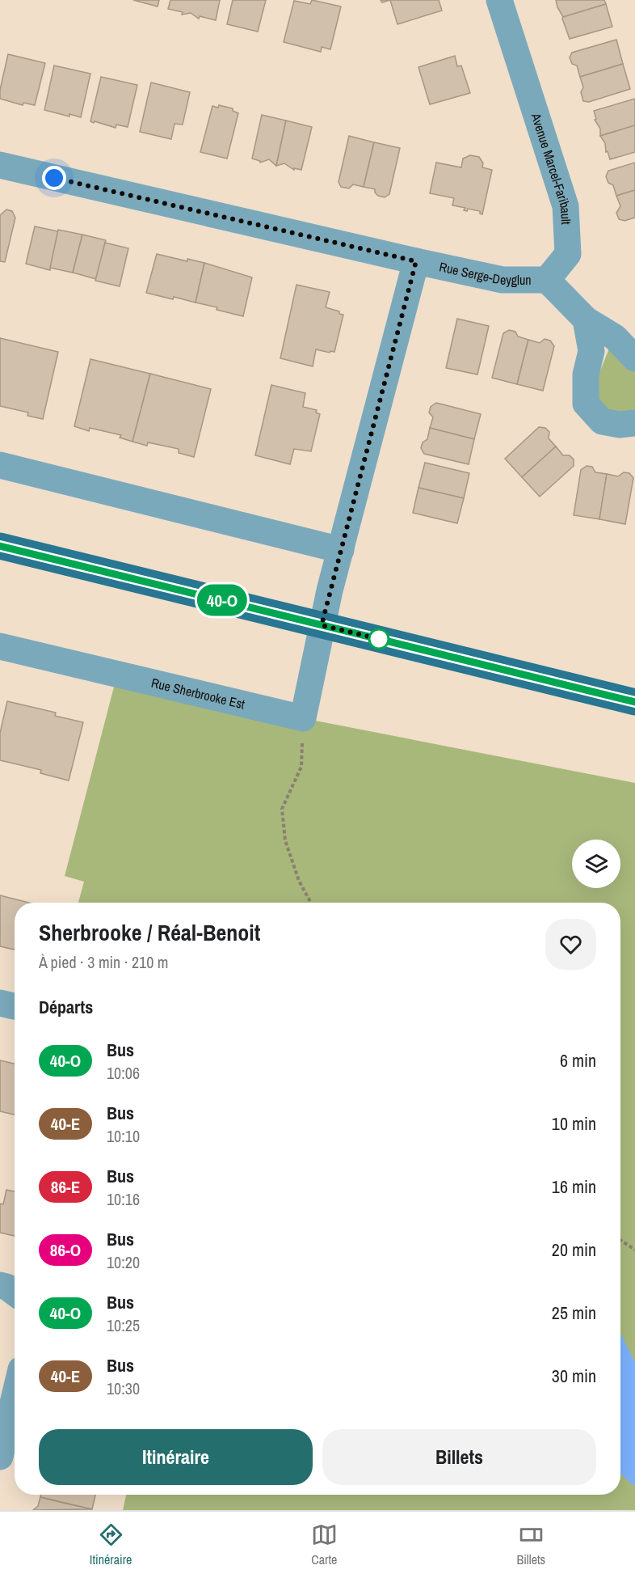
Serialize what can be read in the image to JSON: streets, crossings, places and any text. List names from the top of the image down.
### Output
{
  "streets": {
    "street": ["Avenue Marcel-Faribault", "Rue Serge-Deyglun", "Rue Sherbrooke Est"]
  },
  "crossings": [
    ["Avenue Marcel-Faribault", "Rue Serge-Deyglun"]
  ],
  "lines": ["bus line 40-O"],
  "page": {
    "on_map": "40-O",
    "heading": [
      ["Sherbrooke / Réal-Benoit", "À pied · 3 min · 210 m"],
      "Départs"
    ],
    "list": [
      {
        "mark": "40-O",
        "name": "Bus",
        "note": "10:06",
        "value": "6 min"
      },
      {
        "mark": "40-E",
        "name": "Bus",
        "note": "10:10",
        "value": "10 min"
      },
      {
        "mark": "86-E",
        "name": "Bus",
        "note": "10:16",
        "value": "16 min"
      },
      {
        "mark": "86-O",
        "name": "Bus",
        "note": "10:20",
        "value": "20 min"
      },
      {
        "mark": "40-O",
        "name": "Bus",
        "note": "10:25",
        "value": "25 min"
      },
      {
        "mark": "40-E",
        "name": "Bus",
        "note": "10:30",
        "value": "30 min"
      }
    ],
    "buttons": ["Itinéraire", "Billets"],
    "tabs": ["Itinéraire", "Carte", "Billets"]
  }
}
